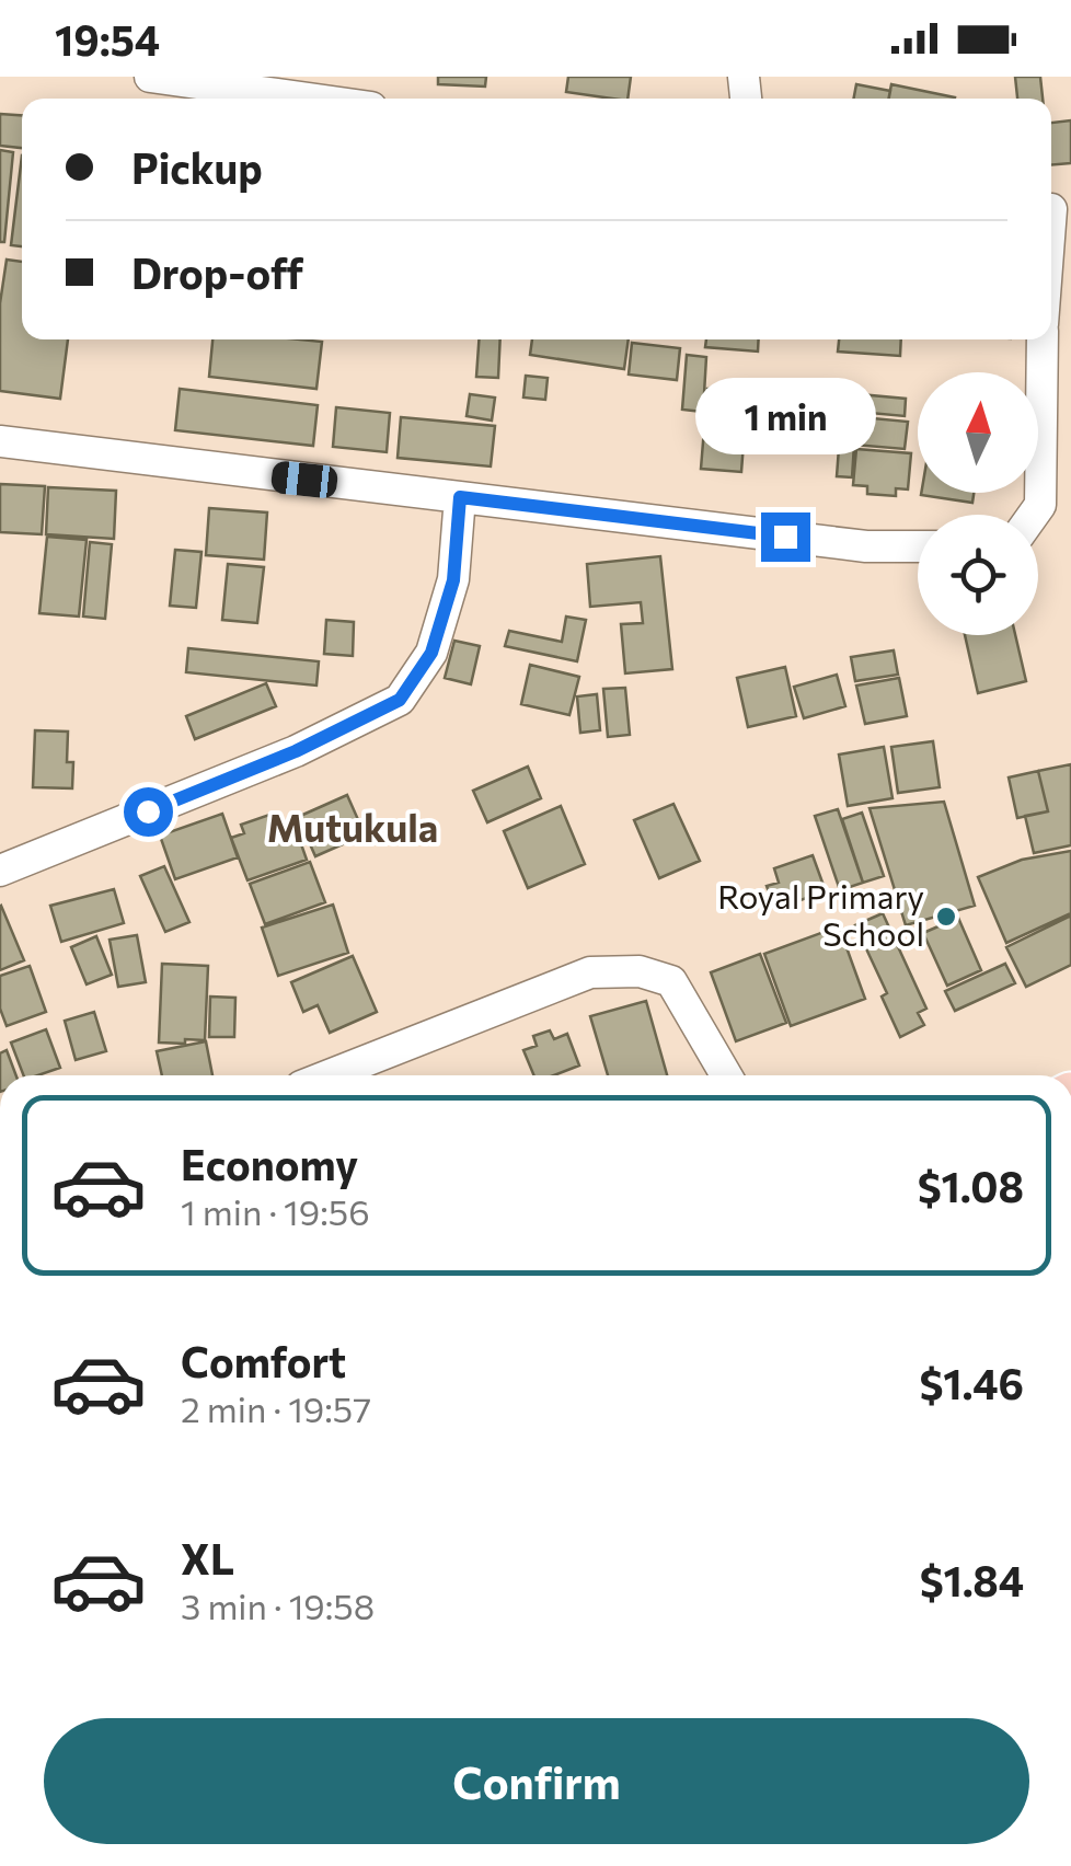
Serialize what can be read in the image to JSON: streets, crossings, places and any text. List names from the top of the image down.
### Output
{
  "districts": ["Mutukula"],
  "places": ["Royal Primary School"],
  "north": "top",
  "page": {
    "status": "19:54",
    "banner": ["Pickup", "Drop-off"],
    "bubble": "1 min",
    "list": [
      {
        "name": "Economy",
        "note": "1 min · 19:56",
        "value": "$1.08"
      },
      {
        "name": "Comfort",
        "note": "2 min · 19:57",
        "value": "$1.46"
      },
      {
        "name": "XL",
        "note": "3 min · 19:58",
        "value": "$1.84"
      }
    ],
    "buttons": "Confirm"
  }
}
